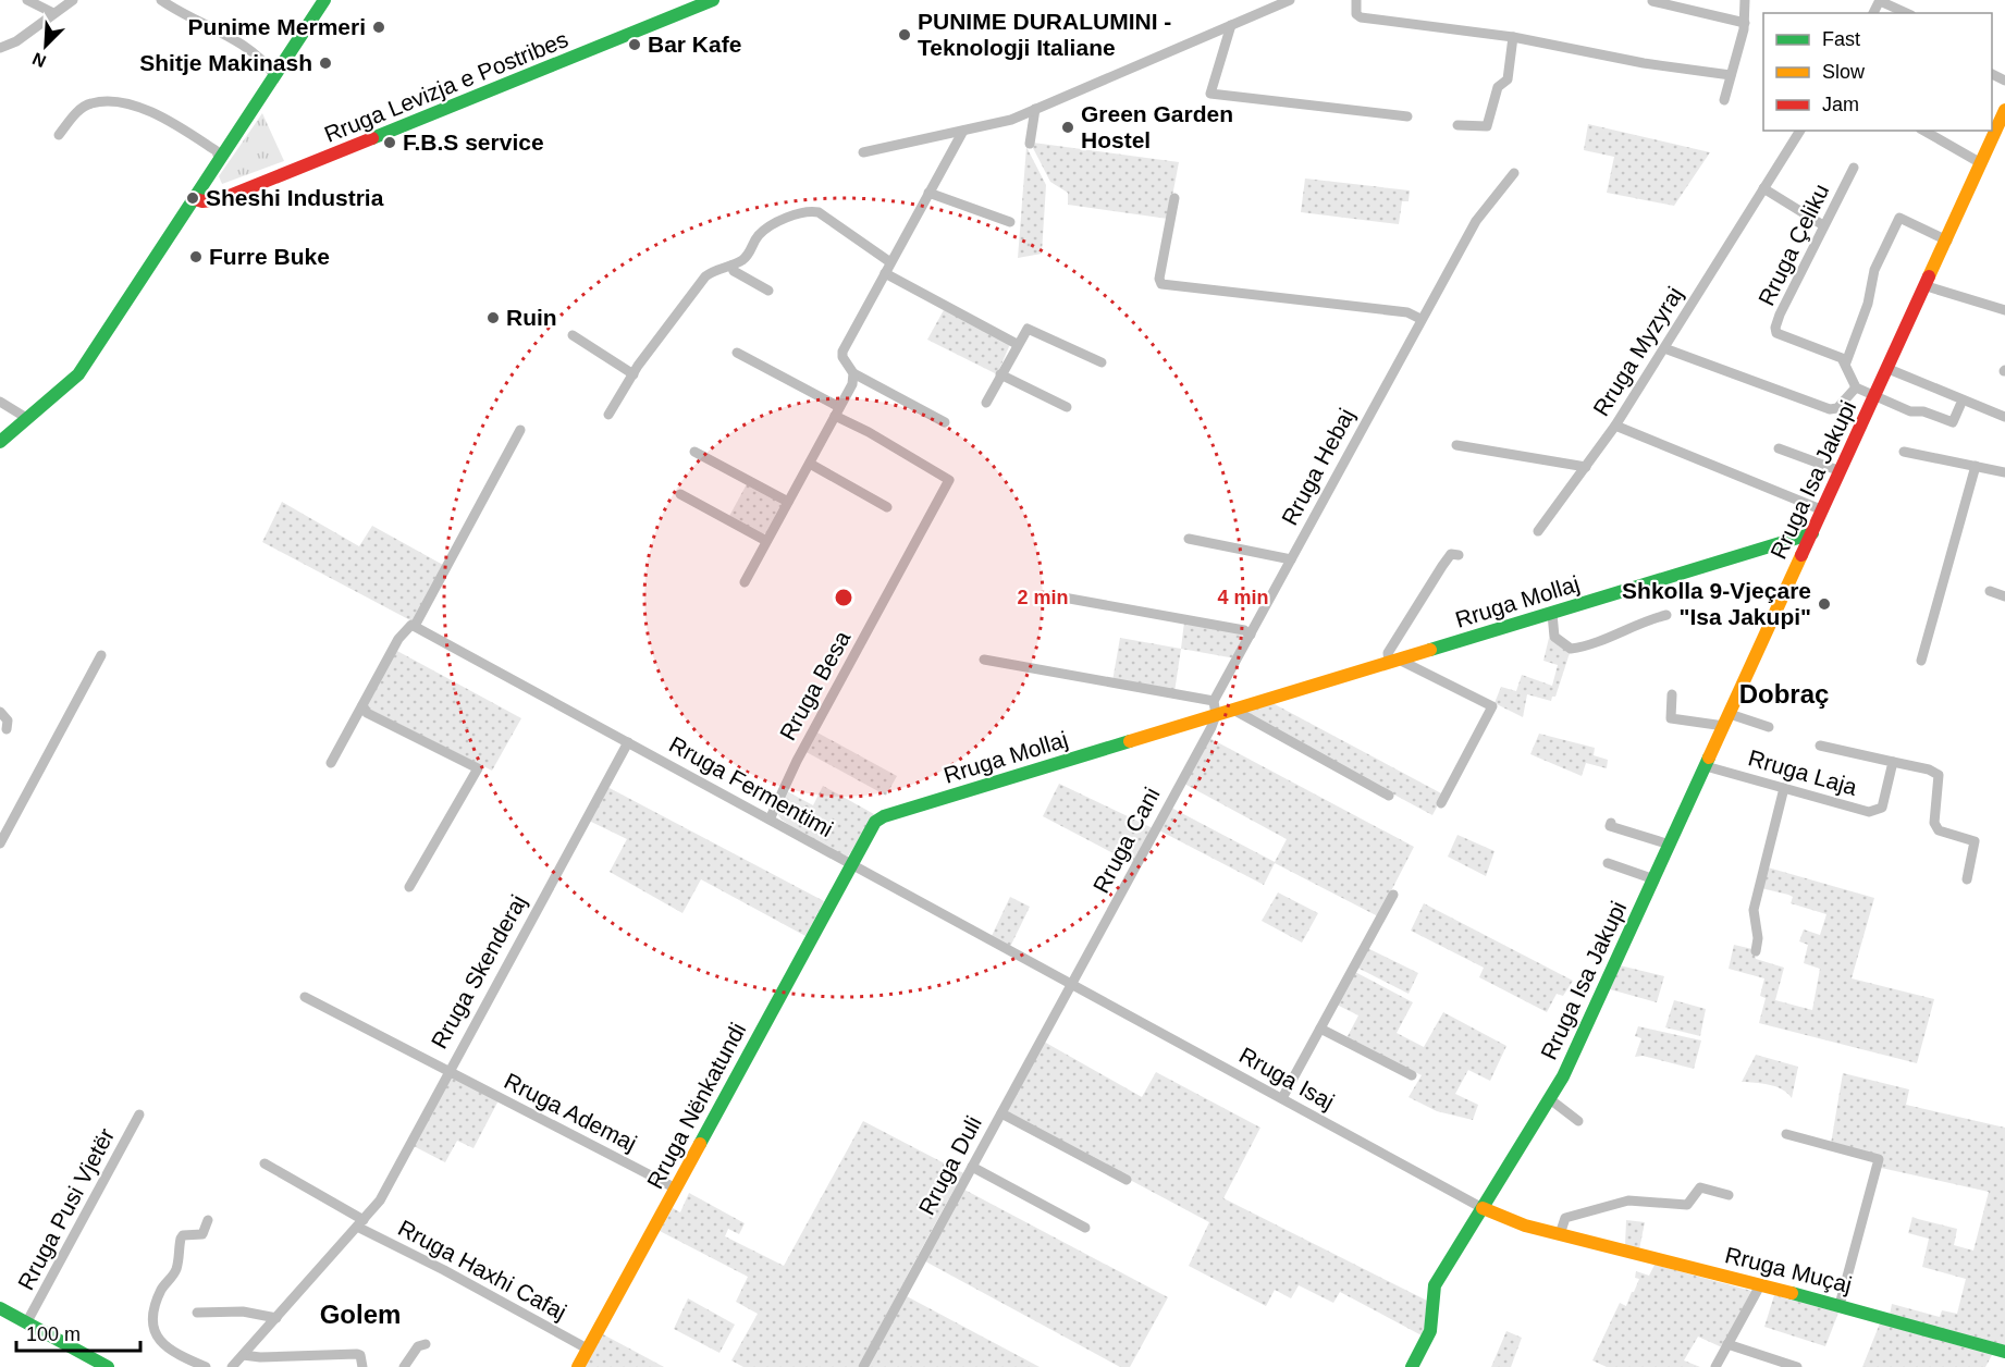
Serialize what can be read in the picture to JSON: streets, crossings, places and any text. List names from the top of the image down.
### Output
{
  "streets": {
    "street": [
      "Rruga Levizja e Postribes",
      "Rruga Çeliku",
      "Rruga Myzyraj",
      "Rruga Hebaj",
      "Rruga Isa Jakupi",
      "Rruga Mollaj",
      "Rruga Besa",
      "Rruga Laja",
      "Rruga Fermentimi",
      "Rruga Cani",
      "Rruga Skenderaj",
      "Rruga Isaj",
      "Rruga Nënkatundi",
      "Rruga Ademaj",
      "Rruga Duli",
      "Rruga Pusi Vjetër",
      "Rruga Haxhi Cafaj",
      "Rruga Muçaj"
    ]
  },
  "crossings": [
    ["Rruga Hebaj", "Rruga Mollaj"],
    ["Rruga Hebaj", "Rruga Cani"],
    ["Rruga Isa Jakupi", "Rruga Mollaj"],
    ["Rruga Isa Jakupi", "Rruga Laja"],
    ["Rruga Isa Jakupi", "Rruga Isaj"],
    ["Rruga Isa Jakupi", "Rruga Muçaj"],
    ["Rruga Mollaj", "Rruga Fermentimi"],
    ["Rruga Mollaj", "Rruga Cani"],
    ["Rruga Mollaj", "Rruga Nënkatundi"],
    ["Rruga Besa", "Rruga Fermentimi"],
    ["Rruga Fermentimi", "Rruga Cani"],
    ["Rruga Fermentimi", "Rruga Skenderaj"],
    ["Rruga Fermentimi", "Rruga Isaj"],
    ["Rruga Fermentimi", "Rruga Nënkatundi"],
    ["Rruga Fermentimi", "Rruga Duli"],
    ["Rruga Cani", "Rruga Isaj"],
    ["Rruga Cani", "Rruga Duli"],
    ["Rruga Skenderaj", "Rruga Ademaj"],
    ["Rruga Skenderaj", "Rruga Haxhi Cafaj"],
    ["Rruga Isaj", "Rruga Duli"],
    ["Rruga Isaj", "Rruga Muçaj"],
    ["Rruga Nënkatundi", "Rruga Ademaj"],
    ["Rruga Nënkatundi", "Rruga Haxhi Cafaj"]
  ],
  "districts": ["Dobraç", "Golem"],
  "places": [
    "Punime Mermeri",
    "PUNIME DURALUMINI - Teknologji Italiane",
    "Bar Kafe",
    "Shitje Makinash",
    "Green Garden Hostel",
    "F.B.S service",
    "Sheshi Industria",
    "Furre Buke",
    "Ruin",
    "Shkolla 9-Vjeçare \"Isa Jakupi\""
  ],
  "legend": ["Fast", "Slow", "Jam"],
  "scale_bar": "100 m",
  "north": "bottom left",
  "rings": ["2 min", "4 min"]
}
